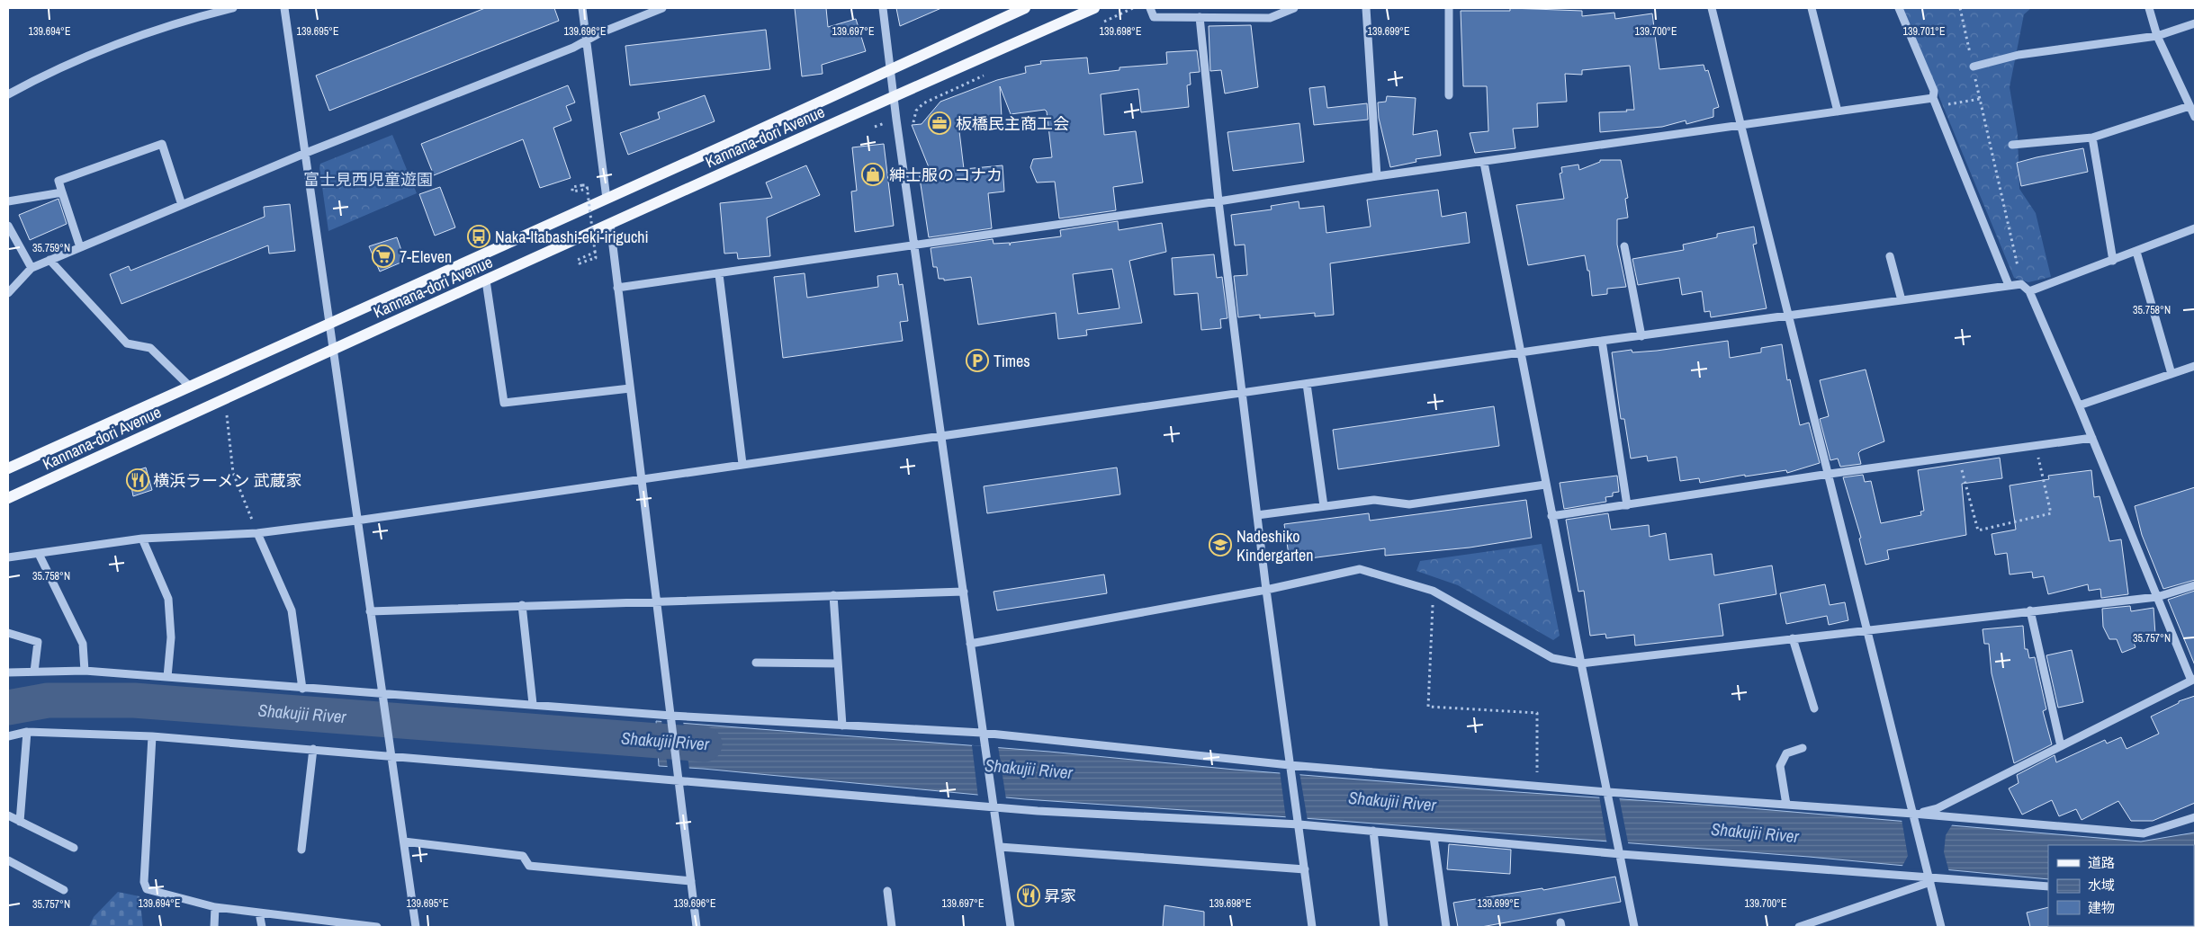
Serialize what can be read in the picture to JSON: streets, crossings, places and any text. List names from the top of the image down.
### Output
{
  "streets": {
    "main road": ["Kannana-dori Avenue"]
  },
  "water": ["Shakujii River"],
  "parks": ["富士見西児童遊園"],
  "places": {
    "office": ["板橋民主商工会"],
    "shop": ["紳士服のコナカ"],
    "bus stop": ["Naka-Itabashi-eki-iriguchi"],
    "supermarket": ["7-Eleven"],
    "parking": ["Times"],
    "restaurant": ["横浜ラーメン 武蔵家", "昇家"],
    "school or university": ["Nadeshiko Kindergarten"]
  },
  "legend": ["道路", "水域", "建物"],
  "coordinates": [
    "139.694°E",
    "139.695°E",
    "139.696°E",
    "139.697°E",
    "139.698°E",
    "139.699°E",
    "139.700°E",
    "139.701°E",
    "35.759°N",
    "35.758°N",
    "35.757°N"
  ]
}
